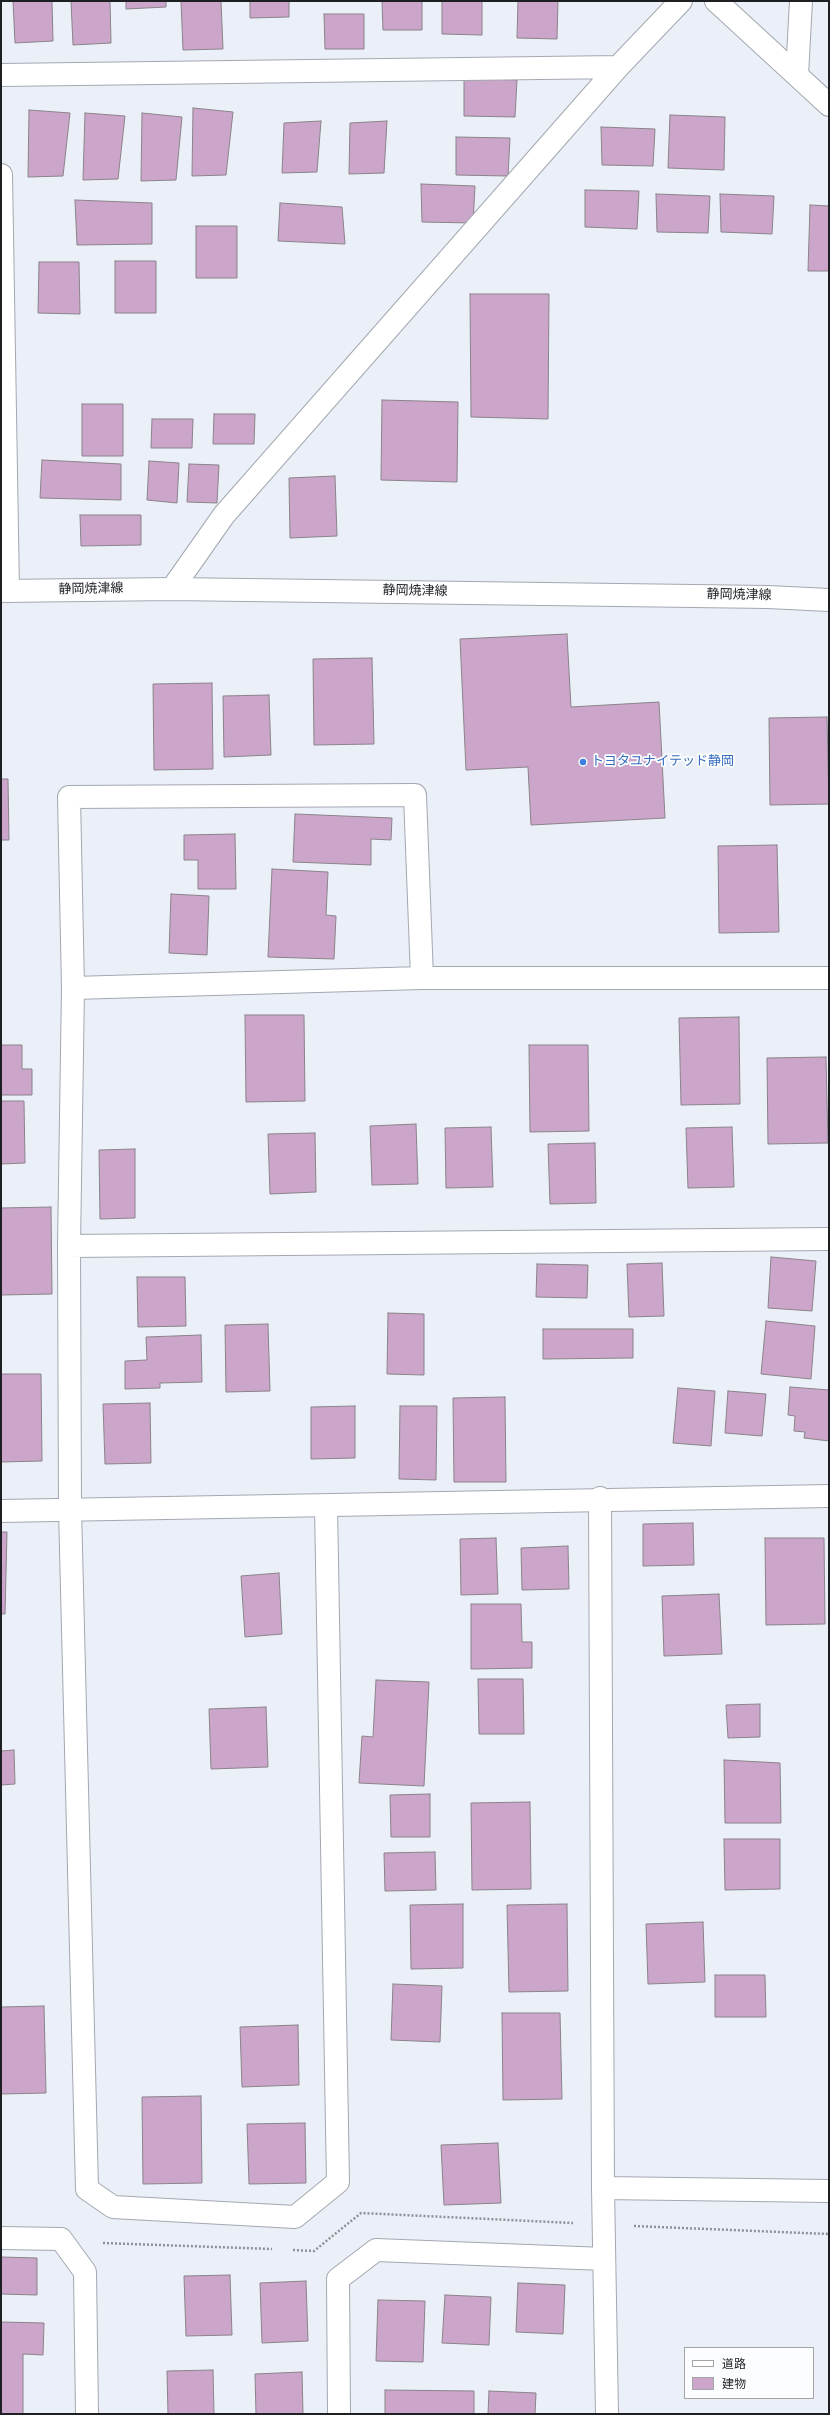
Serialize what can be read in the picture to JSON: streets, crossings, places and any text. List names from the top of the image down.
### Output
{
  "streets": {
    "street": ["静岡焼津線"]
  },
  "places": ["トヨタユナイテッド静岡"],
  "legend": ["道路", "建物"]
}
